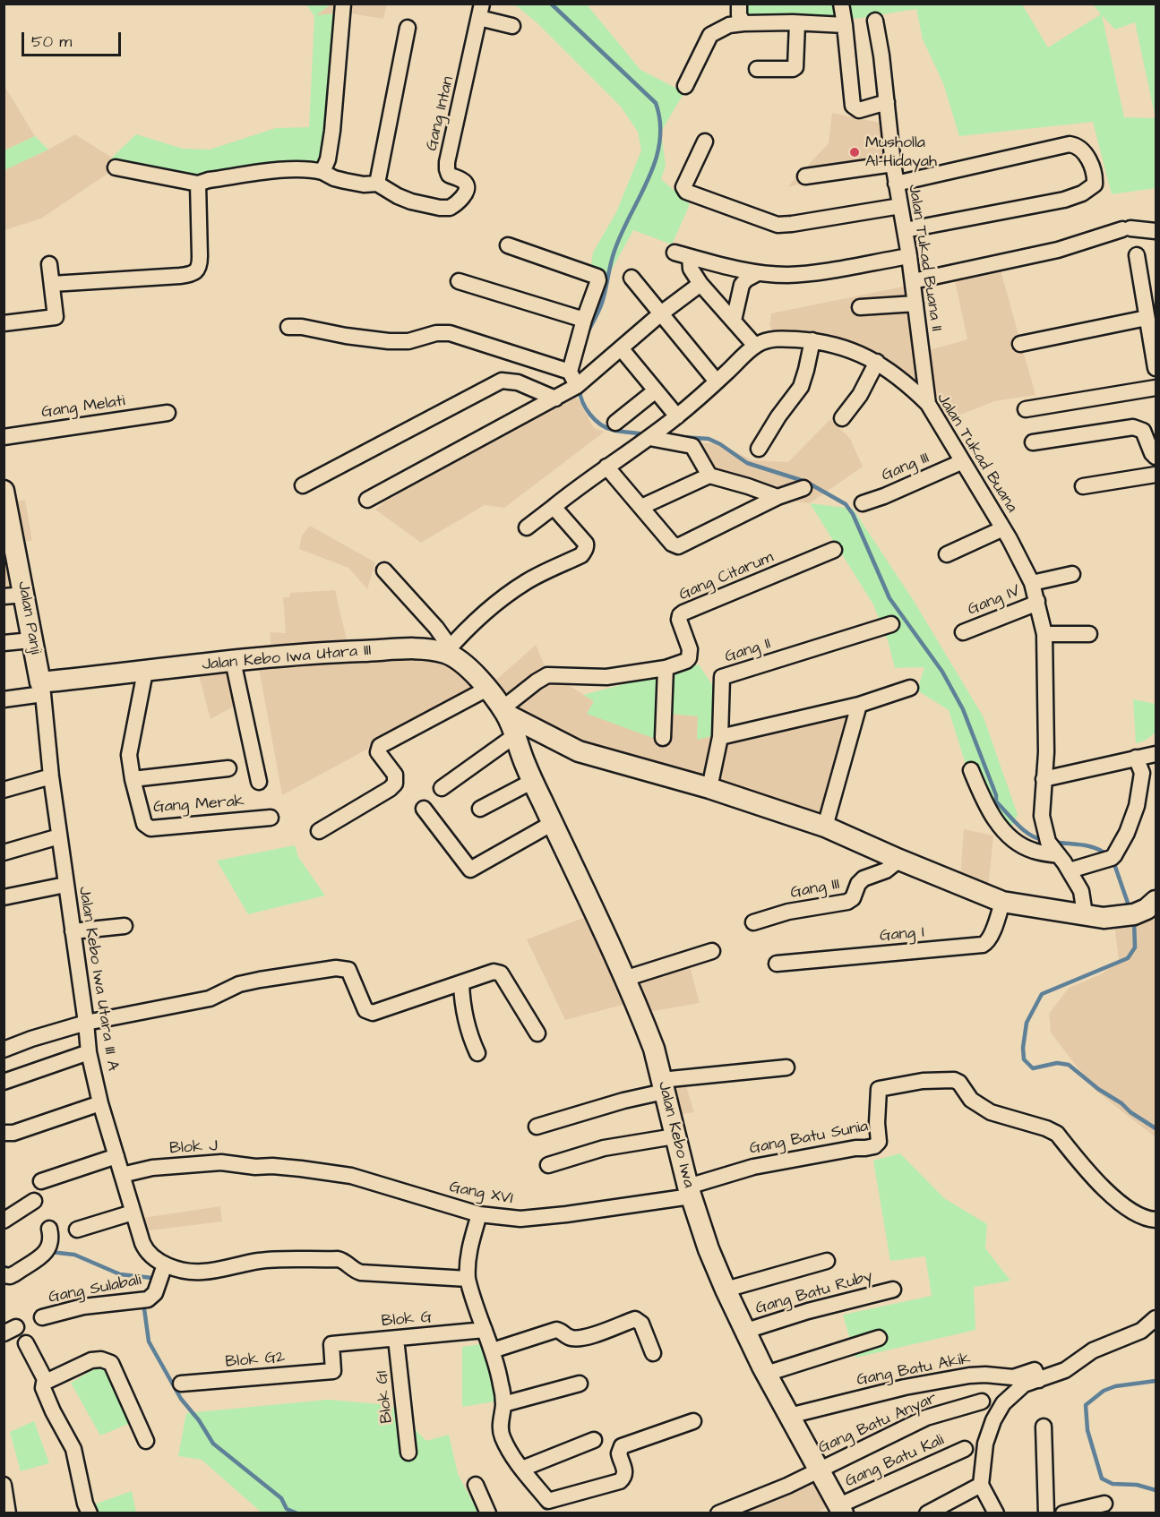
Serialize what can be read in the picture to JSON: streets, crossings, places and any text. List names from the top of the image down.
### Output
{
  "streets": {
    "street": [
      "Gang Intan",
      "Jalan Tukad Buana II",
      "Gang Melati",
      "Jalan Tukad Buana",
      "Gang III",
      "Gang Citarum",
      "Gang IV",
      "Jalan Panji",
      "Gang II",
      "Jalan Kebo Iwa Utara III",
      "Gang Merak",
      "Gang I",
      "Jalan Kebo Iwa Utara III A",
      "Jalan Kebo Iwa",
      "Gang Batu Sunia",
      "Blok J",
      "Gang XVI",
      "Gang Sulabali",
      "Gang Batu Ruby",
      "Blok G",
      "Blok G2",
      "Gang Batu Akik",
      "Blok G1",
      "Gang Batu Anyar",
      "Gang Batu Kali"
    ]
  },
  "crossings": [
    ["Jalan Tukad Buana II", "Jalan Tukad Buana"],
    ["Jalan Tukad Buana", "Gang III"],
    ["Jalan Tukad Buana", "Gang IV"],
    ["Gang Citarum", "Jalan Kebo Iwa Utara III"],
    ["Jalan Panji", "Jalan Kebo Iwa Utara III"],
    ["Jalan Panji", "Jalan Kebo Iwa Utara III A"],
    ["Jalan Kebo Iwa Utara III", "Gang Merak"],
    ["Jalan Kebo Iwa Utara III", "Jalan Kebo Iwa Utara III A"],
    ["Jalan Kebo Iwa Utara III", "Jalan Kebo Iwa"],
    ["Jalan Kebo Iwa Utara III A", "Blok J"],
    ["Jalan Kebo Iwa Utara III A", "Gang Sulabali"],
    ["Jalan Kebo Iwa", "Gang Batu Sunia"],
    ["Jalan Kebo Iwa", "Gang XVI"],
    ["Jalan Kebo Iwa", "Gang Batu Ruby"],
    ["Jalan Kebo Iwa", "Gang Batu Akik"],
    ["Jalan Kebo Iwa", "Gang Batu Anyar"],
    ["Jalan Kebo Iwa", "Gang Batu Kali"],
    ["Gang Batu Sunia", "Gang XVI"],
    ["Blok J", "Gang XVI"],
    ["Blok G", "Blok G2"],
    ["Blok G", "Blok G1"]
  ],
  "places": ["Musholla Al-Hidayah"],
  "scale_bar": "50 m"
}
